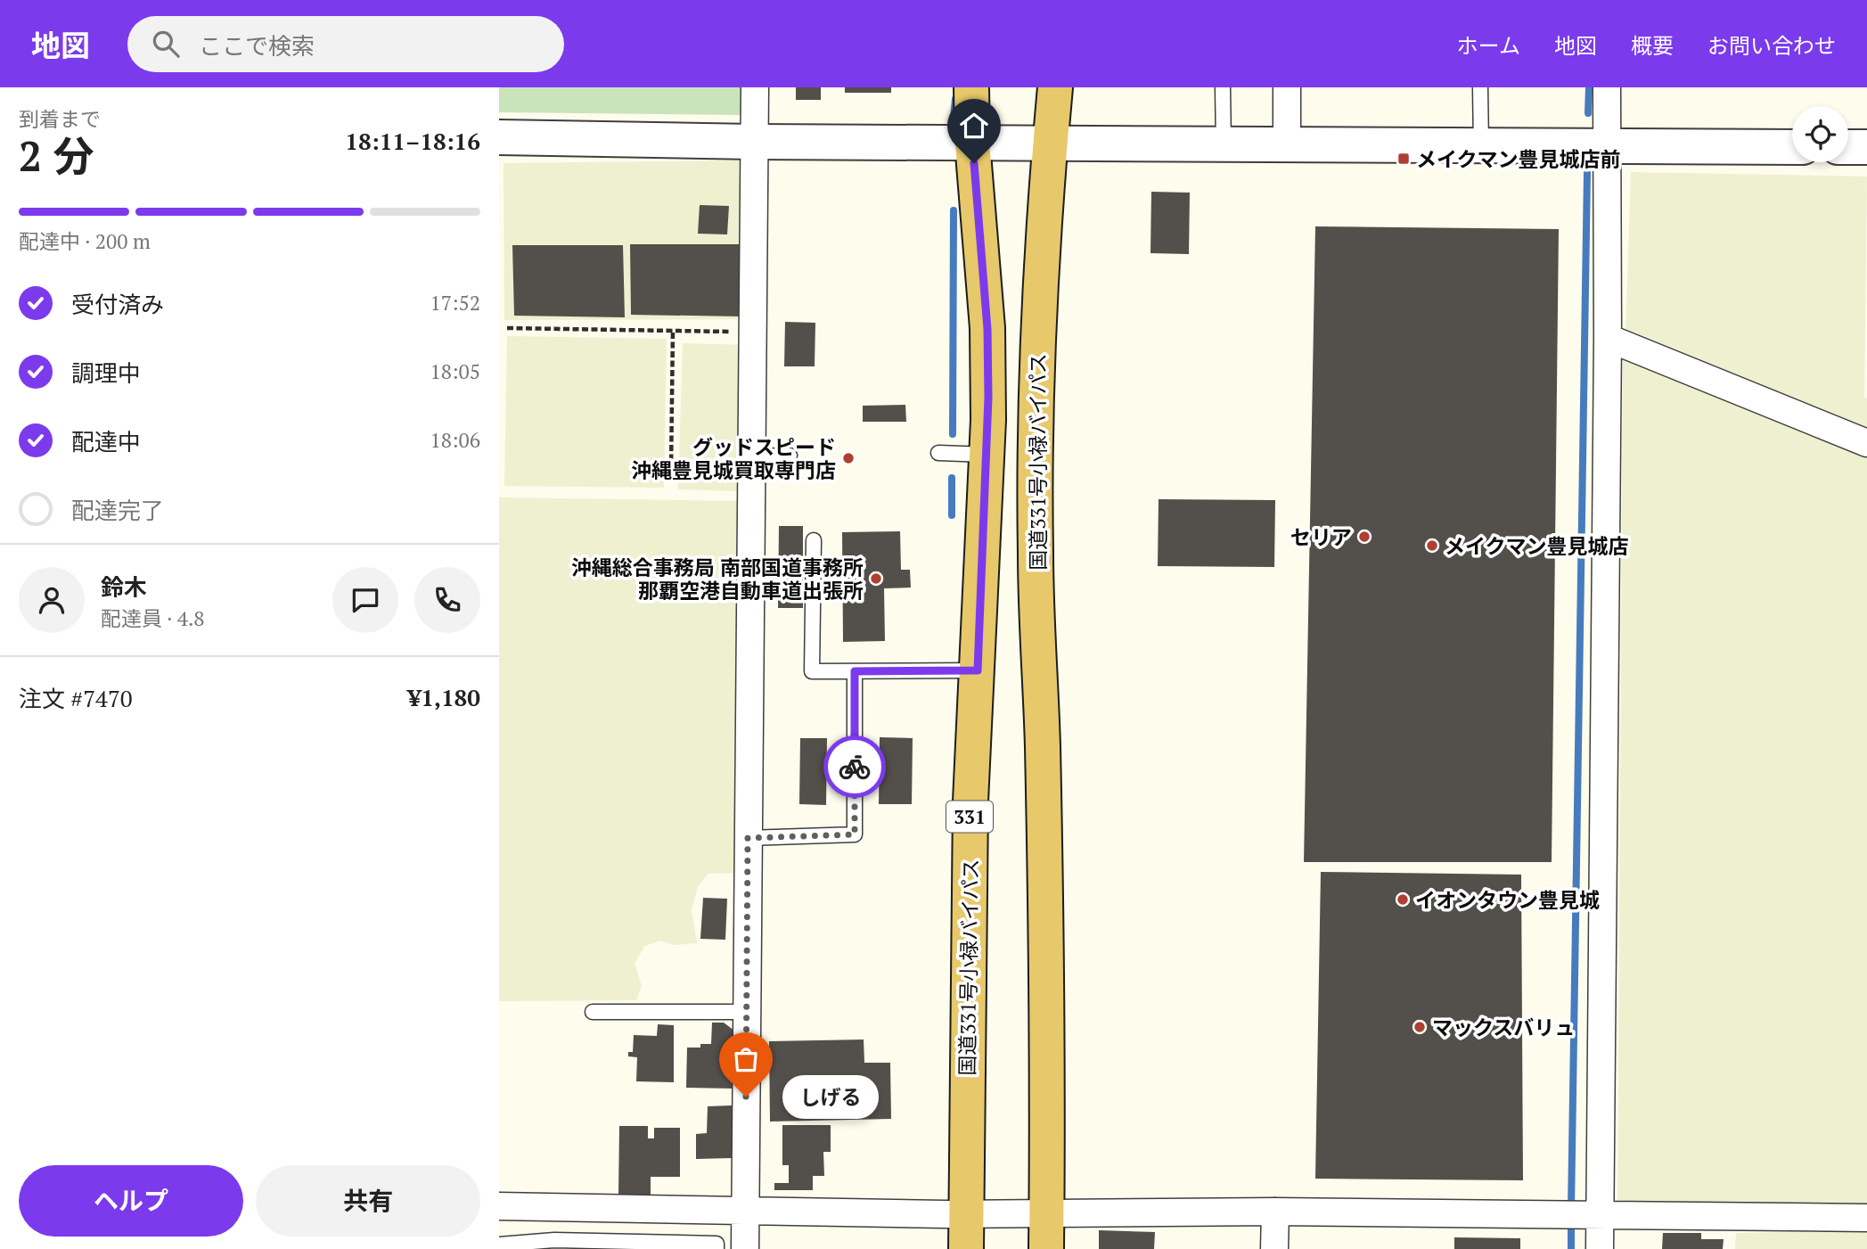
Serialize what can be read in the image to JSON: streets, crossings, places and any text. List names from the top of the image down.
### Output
{
  "streets": {
    "highway": ["国道331号小禄バイパス", "331"]
  },
  "places": {
    "transit": ["メイクマン豊見城店前"],
    "other": [
      "グッドスピード 沖縄豊見城買取専門店",
      "セリア",
      "メイクマン豊見城店",
      "沖縄総合事務局 南部国道事務所 那覇空港自動車道出張所",
      "イオンタウン豊見城",
      "マックスバリュ",
      "しげる"
    ]
  },
  "page": {
    "header": "地図",
    "search": "ここで検索",
    "nav": [
      "ホーム",
      "地図",
      "概要",
      "お問い合わせ"
    ],
    "heading": ["2 分", "到着まで", "18:11–18:16"],
    "panel": [
      "鈴木",
      "配達員 · 4.8",
      "注文 #7470",
      "¥1,180"
    ],
    "bar": "配達中 · 200 m",
    "list": [
      ["受付済み", "17:52"],
      ["調理中", "18:05"],
      ["配達中", "18:06"],
      "配達完了"
    ],
    "bubble": "しげる",
    "buttons": ["ヘルプ", "共有"]
  }
}
